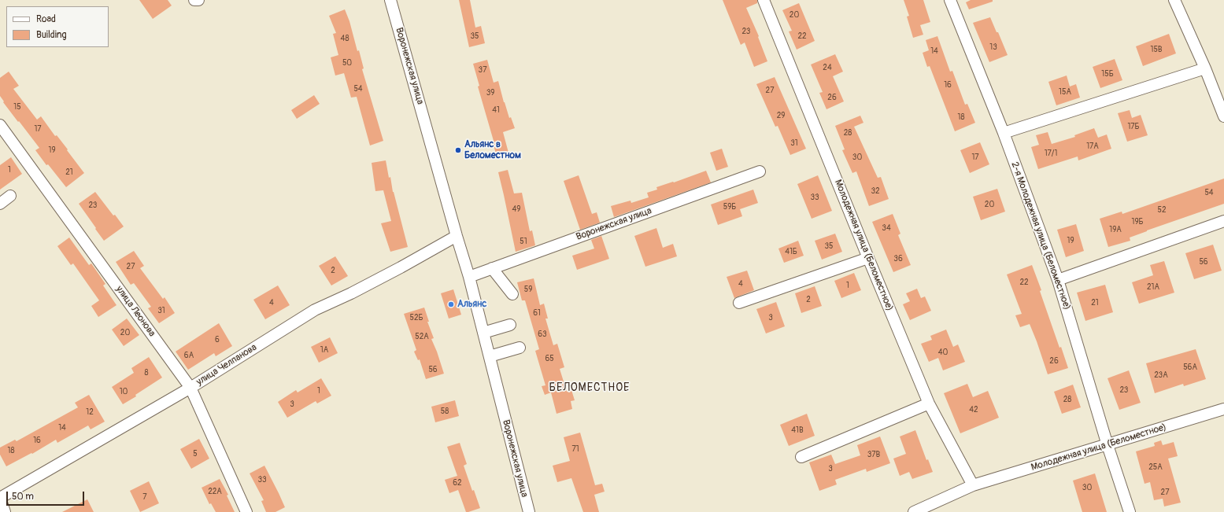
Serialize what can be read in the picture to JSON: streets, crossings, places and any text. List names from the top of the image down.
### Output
{
  "streets": {
    "street": [
      "Воронежская улица",
      "2-я Молодежная улица (Беломестное)",
      "Молодежная улица (Беломестное)",
      "улица Леонова",
      "улица Челпанова"
    ]
  },
  "crossings": [
    ["Воронежская улица", "улица Челпанова"],
    ["2-я Молодежная улица (Беломестное)", "Молодежная улица (Беломестное)"],
    ["улица Леонова", "улица Челпанова"]
  ],
  "districts": ["БЕЛОМЕСТНОЕ"],
  "places": ["Альянс в Беломестном", "Альянс"],
  "house_numbers": [
    "20",
    "23",
    "35",
    "22",
    "48",
    "13",
    "15В",
    "14",
    "50",
    "24",
    "37",
    "15Б",
    "16",
    "54",
    "27",
    "15А",
    "39",
    "26",
    "15",
    "41",
    "29",
    "18",
    "17Б",
    "17",
    "28",
    "31",
    "17А",
    "19",
    "17/1",
    "30",
    "17",
    "1",
    "21",
    "32",
    "54",
    "33",
    "20",
    "23",
    "59Б",
    "49",
    "52",
    "19Б",
    "34",
    "19А",
    "19",
    "51",
    "35",
    "41Б",
    "36",
    "56",
    "27",
    "2",
    "22",
    "4",
    "1",
    "21А",
    "59",
    "2",
    "4",
    "21",
    "31",
    "61",
    "52Б",
    "3",
    "20",
    "63",
    "52А",
    "6",
    "1А",
    "40",
    "6А",
    "65",
    "26",
    "56А",
    "56",
    "8",
    "23А",
    "23",
    "1",
    "10",
    "28",
    "3",
    "42",
    "58",
    "12",
    "14",
    "41В",
    "16",
    "71",
    "18",
    "5",
    "37В",
    "25А",
    "3",
    "33",
    "62",
    "30",
    "22А",
    "27",
    "7"
  ],
  "legend": ["Road", "Building"],
  "scale_bar": "50 m"
}
